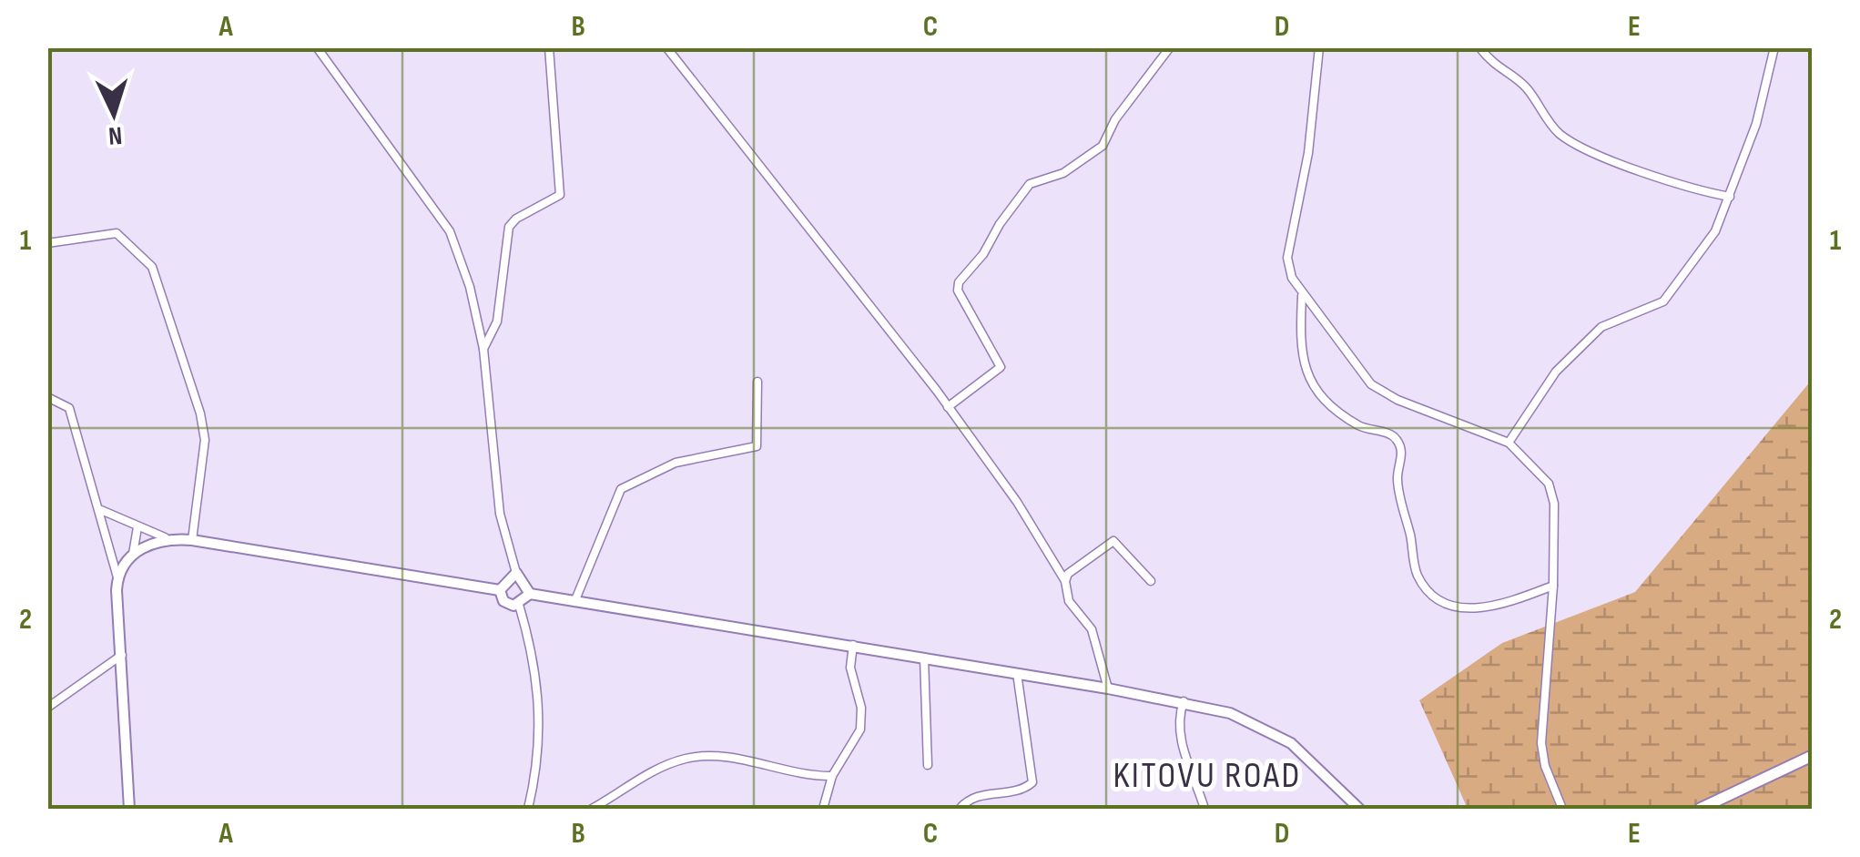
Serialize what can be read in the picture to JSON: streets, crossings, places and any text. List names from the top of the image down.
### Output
{
  "districts": ["KITOVU ROAD"],
  "north": "bottom",
  "grid": {
    "columns": [
      "A",
      "B",
      "C",
      "D",
      "E"
    ],
    "rows": ["1", "2"]
  }
}
